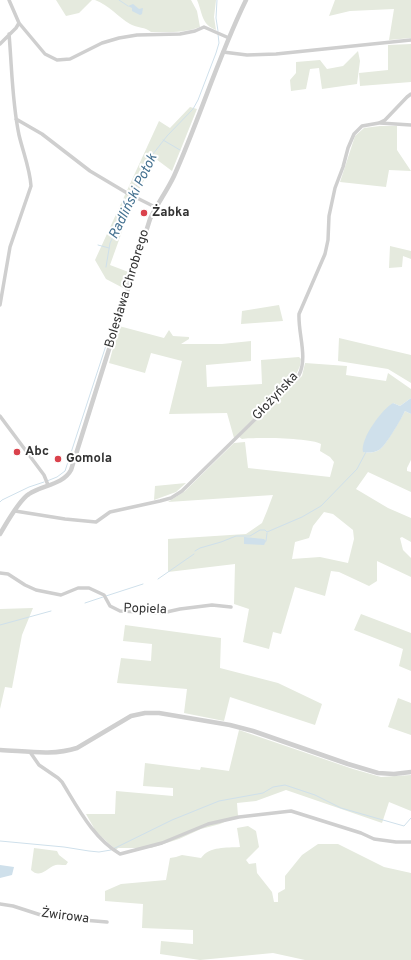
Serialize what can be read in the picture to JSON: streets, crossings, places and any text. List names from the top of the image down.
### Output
{
  "streets": {
    "street": [
      "Bolesława Chrobrego",
      "Głożyńska",
      "Popiela",
      "Żwirowa"
    ]
  },
  "crossings": [
    ["Bolesława Chrobrego", "Głożyńska"]
  ],
  "water": ["Radliński Potok"],
  "places": ["Żabka", "Abc", "Gomola"]
}
